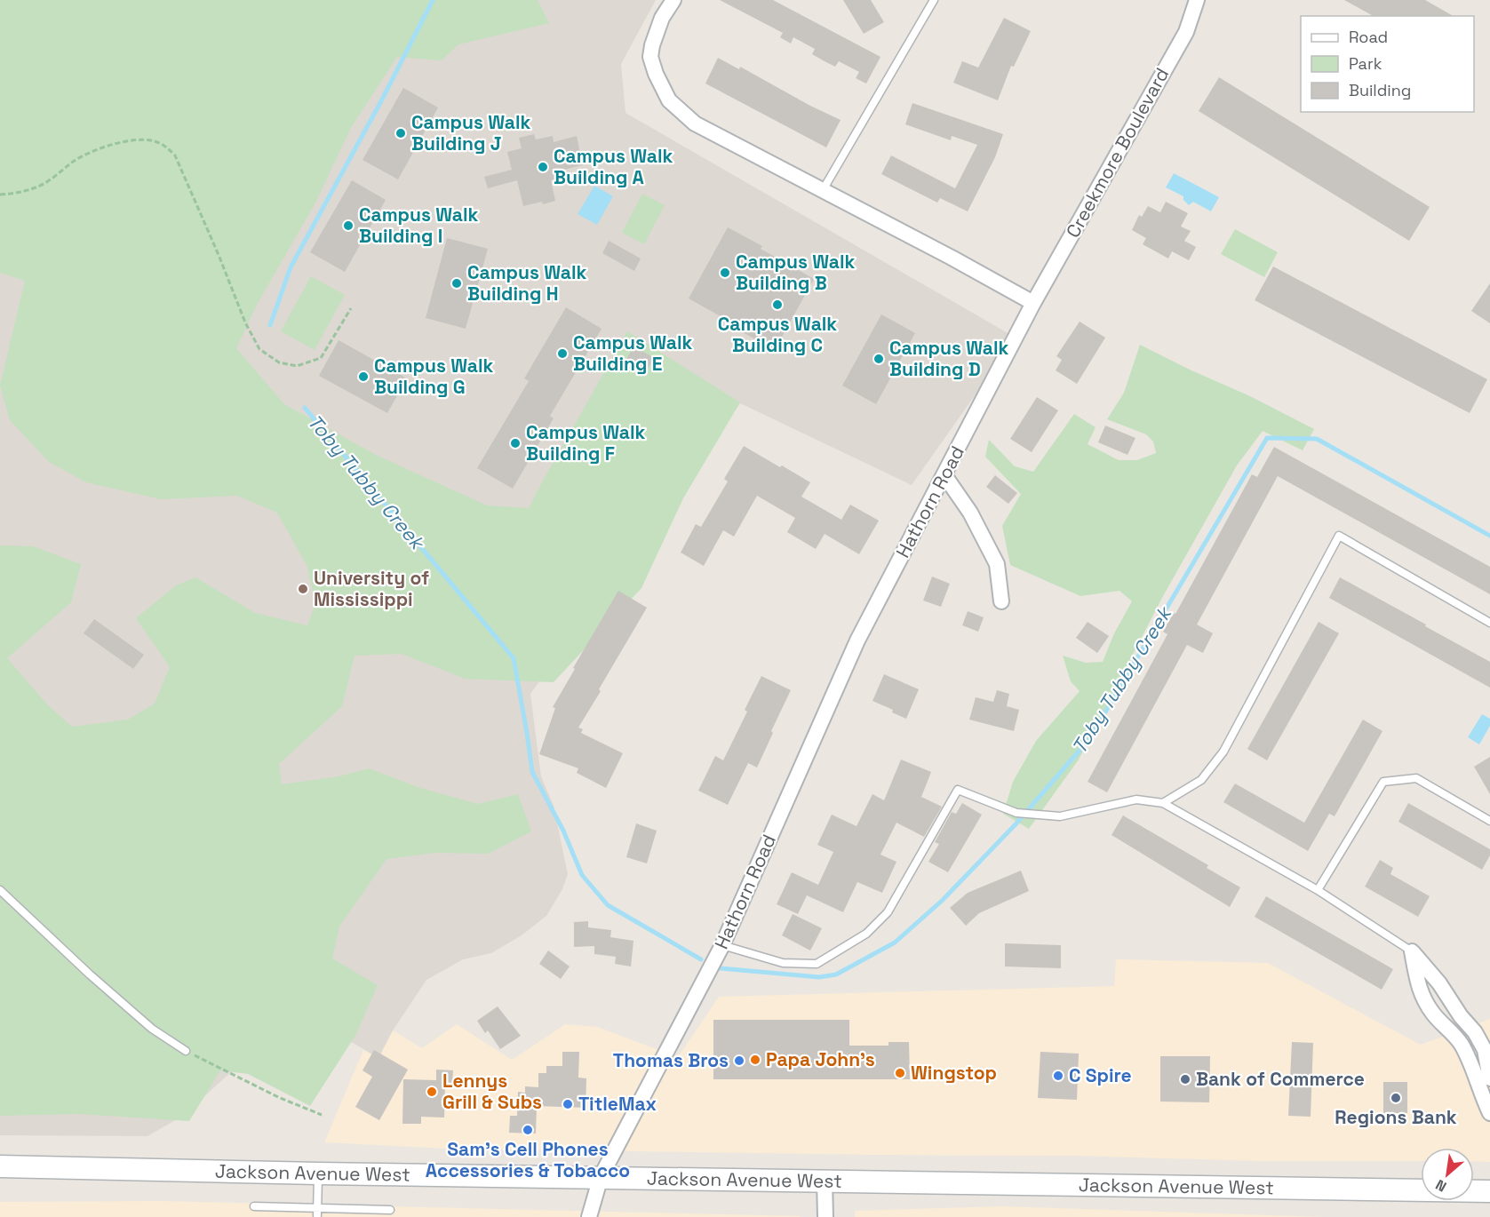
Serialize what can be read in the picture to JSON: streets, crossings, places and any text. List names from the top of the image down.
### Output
{
  "streets": {
    "main road": ["Jackson Avenue West"],
    "street": ["Creekmore Boulevard", "Hathorn Road"]
  },
  "crossings": [
    ["Creekmore Boulevard", "Hathorn Road"],
    ["Hathorn Road", "Jackson Avenue West"]
  ],
  "water": ["Toby Tubby Creek"],
  "places": [
    "Campus Walk Building J",
    "Campus Walk Building A",
    "Campus Walk Building I",
    "Campus Walk Building B",
    "Campus Walk Building H",
    "Campus Walk Building C",
    "Campus Walk Building E",
    "Campus Walk Building D",
    "Campus Walk Building G",
    "Campus Walk Building F",
    "University of Mississippi",
    "Papa John's",
    "Thomas Bros",
    "Wingstop",
    "C Spire",
    "Bank of Commerce",
    "Lennys Grill & Subs",
    "Regions Bank",
    "TitleMax",
    "Sam's Cell Phones Accessories & Tobacco"
  ],
  "legend": ["Road", "Park", "Building"],
  "north": "bottom left"
}
